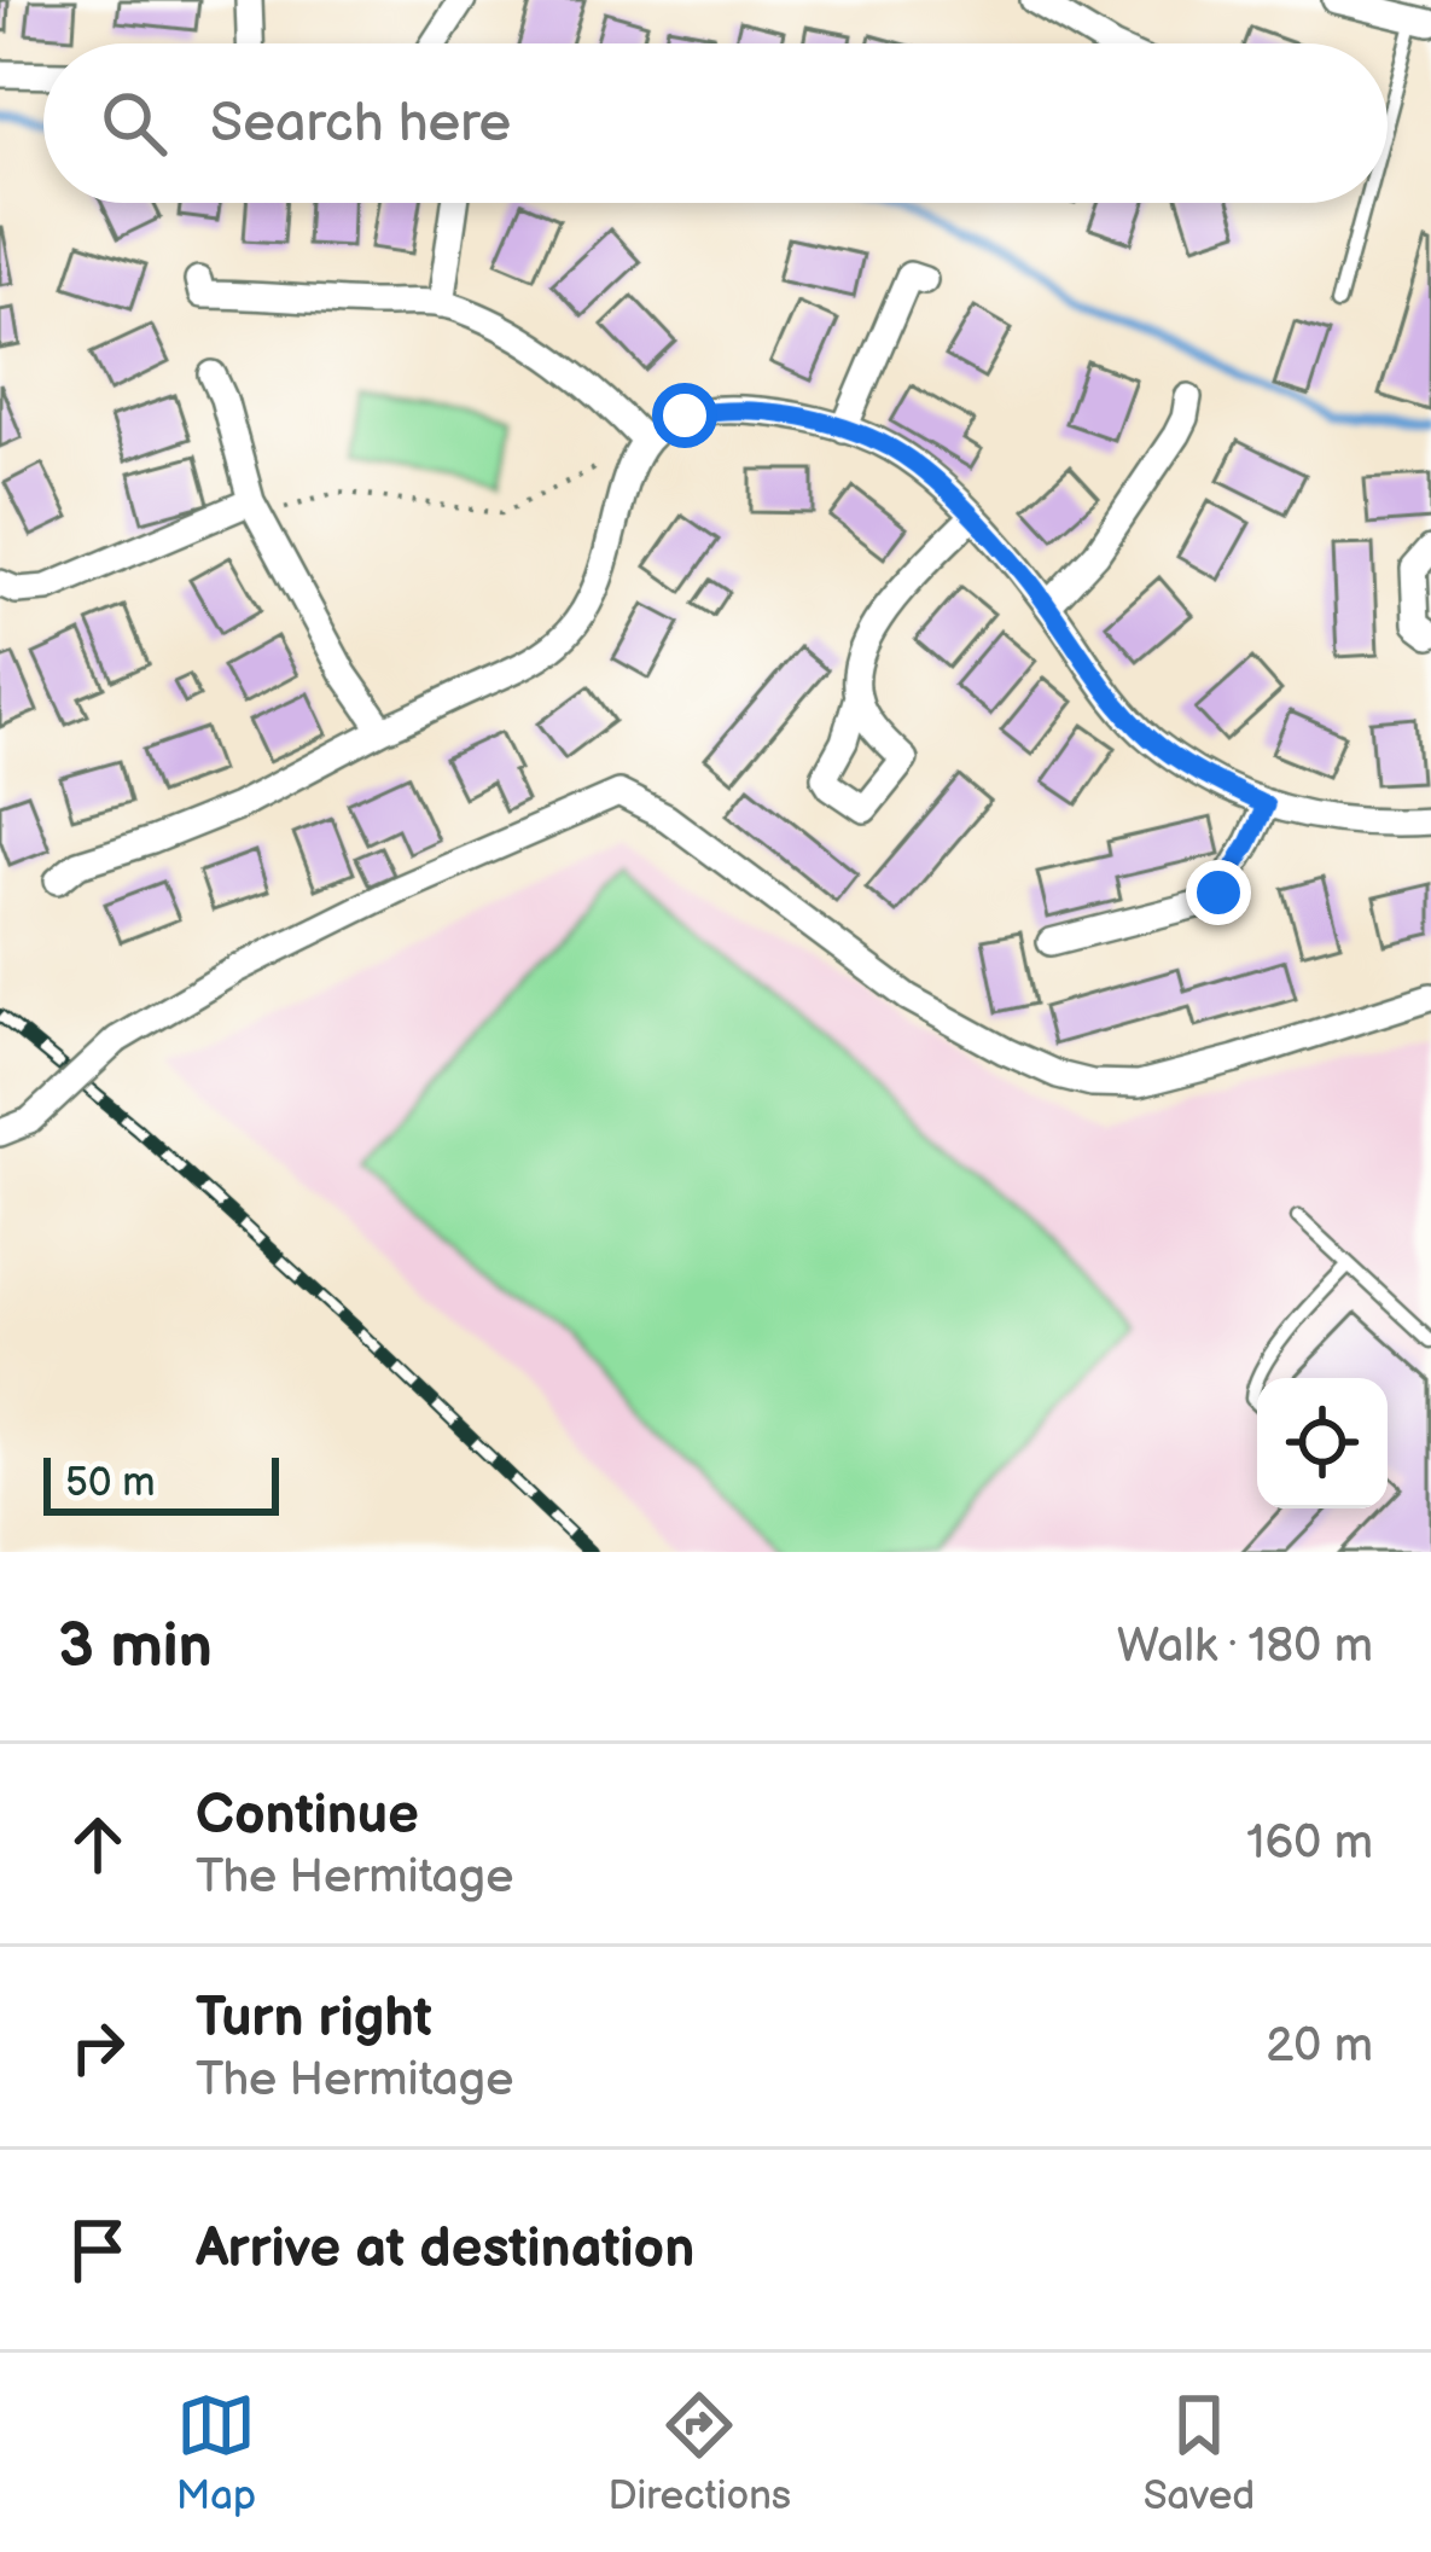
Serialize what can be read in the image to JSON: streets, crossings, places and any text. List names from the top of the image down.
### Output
{
  "scale_bar": "50 m",
  "page": {
    "search": "Search here",
    "scale": "50 m",
    "heading": ["3 min", "Walk · 180 m"],
    "list": [
      ["Continue", "The Hermitage", "160 m"],
      ["Turn right", "The Hermitage", "20 m"],
      "Arrive at destination"
    ],
    "nav": ["Map", "Directions", "Saved"]
  }
}
